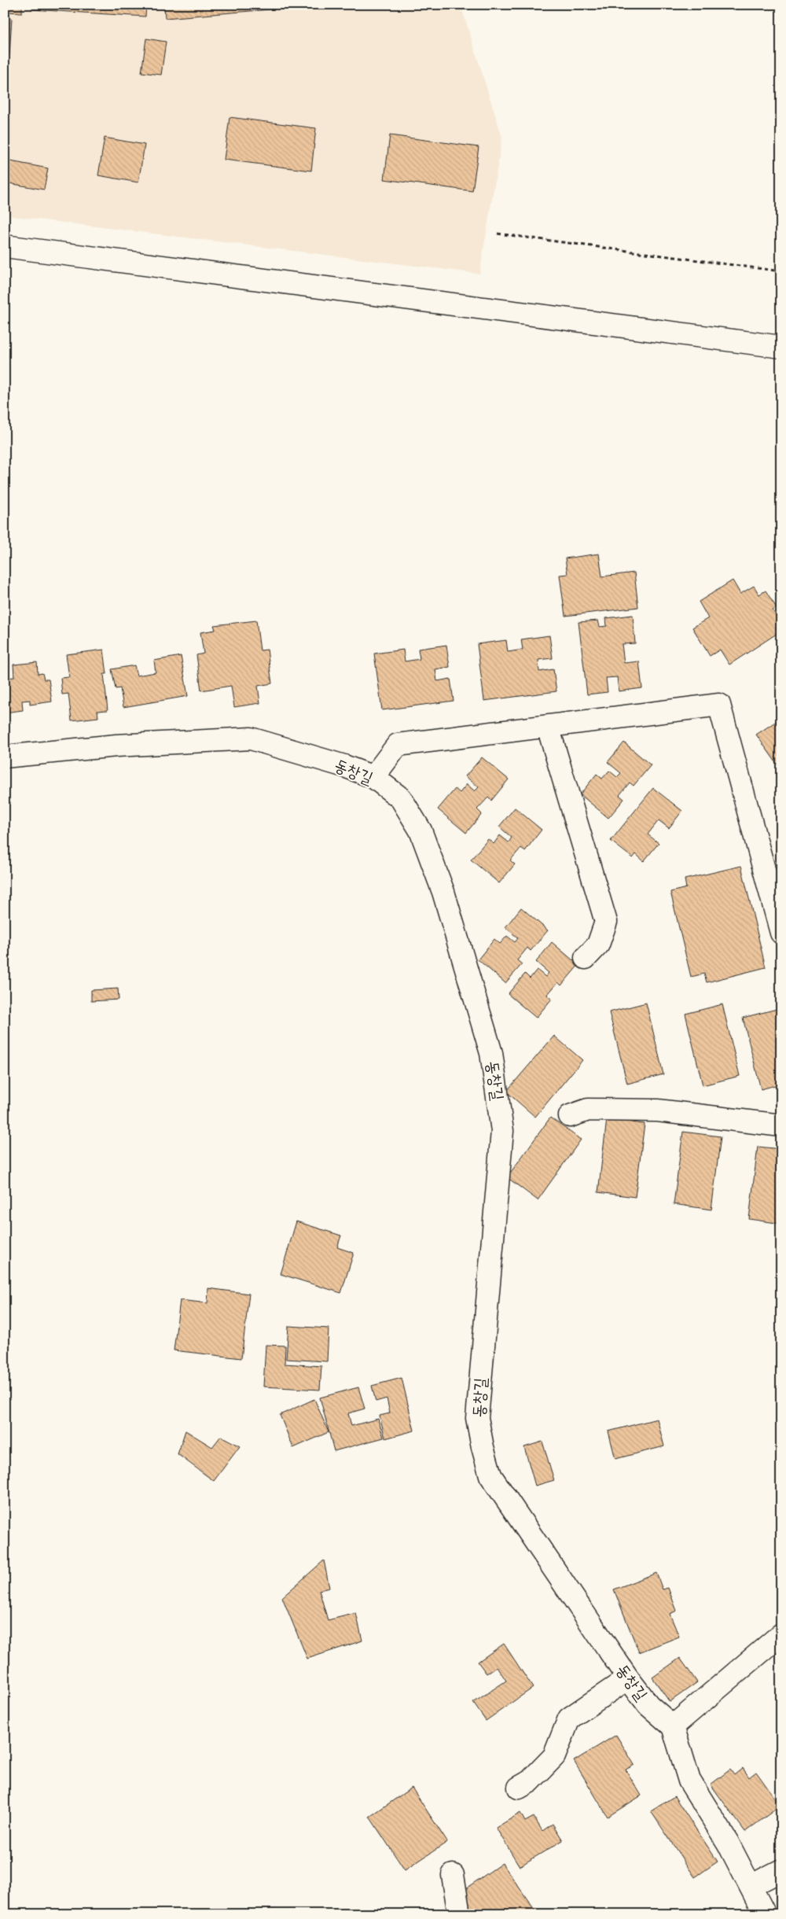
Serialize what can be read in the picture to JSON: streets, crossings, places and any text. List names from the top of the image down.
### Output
{
  "streets": {
    "street": ["동창길"]
  }
}
